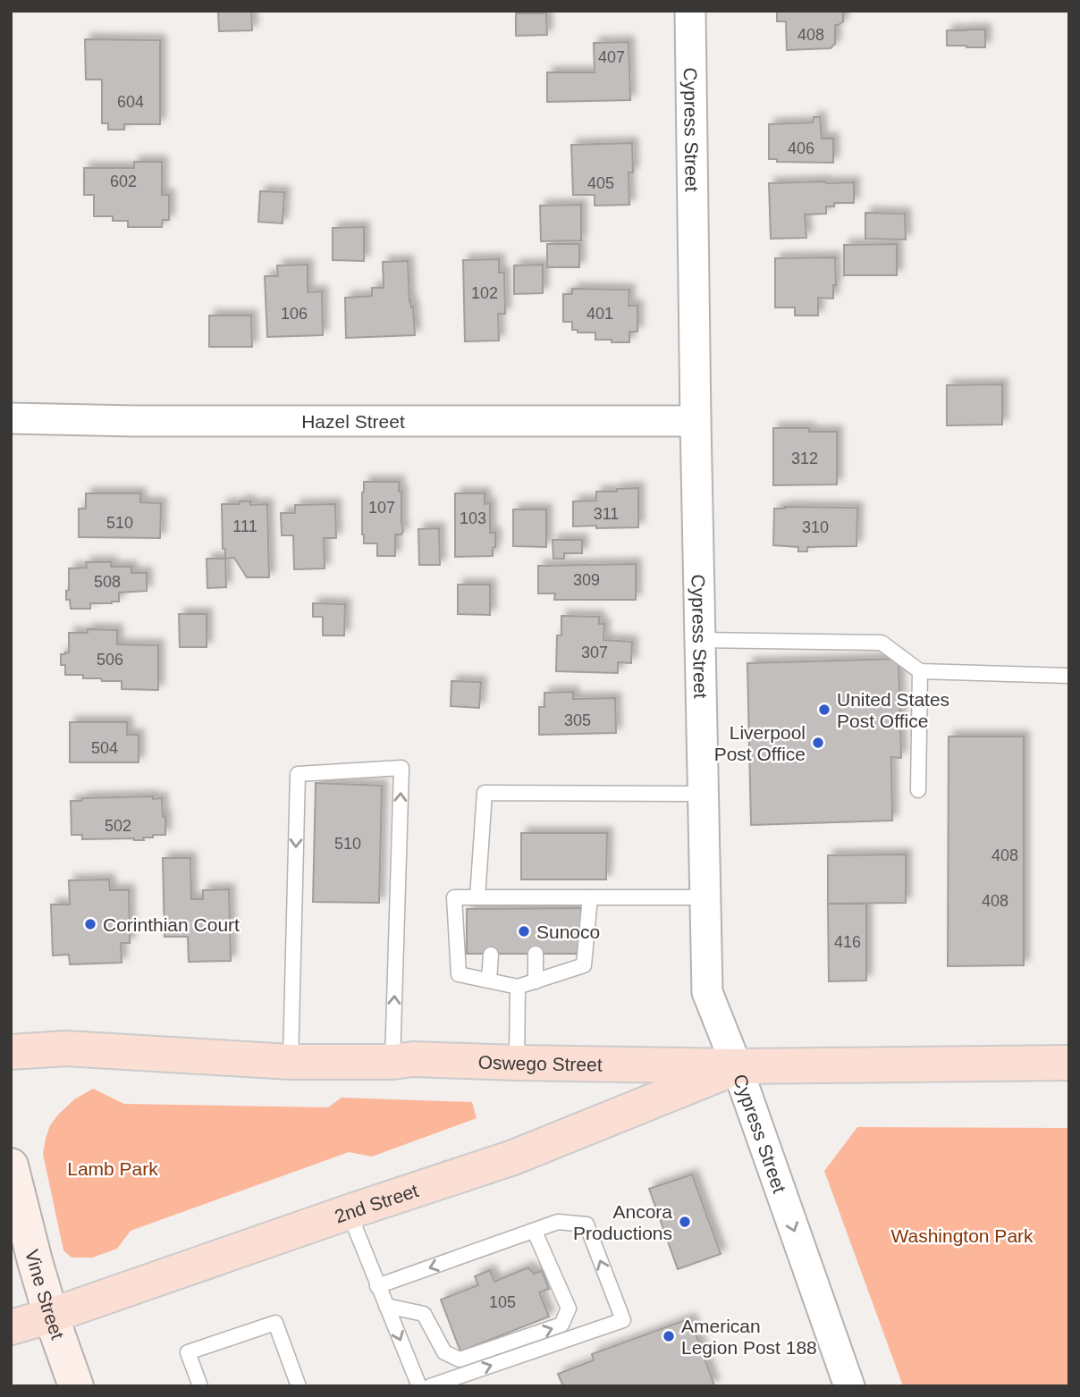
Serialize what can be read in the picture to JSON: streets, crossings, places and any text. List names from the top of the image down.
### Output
{
  "streets": {
    "main road": ["Oswego Street", "2nd Street"],
    "street": ["Cypress Street", "Hazel Street", "Vine Street"]
  },
  "crossings": [
    ["Cypress Street", "Hazel Street"],
    ["Cypress Street", "Oswego Street"],
    ["Cypress Street", "2nd Street"],
    ["Oswego Street", "2nd Street"],
    ["2nd Street", "Vine Street"]
  ],
  "parks": ["Lamb Park", "Washington Park"],
  "places": [
    "United States Post Office",
    "Liverpool Post Office",
    "Corinthian Court",
    "Sunoco",
    "Ancora Productions",
    "American Legion Post 188"
  ],
  "house_numbers": [
    "408",
    "407",
    "604",
    "406",
    "602",
    "405",
    "102",
    "106",
    "401",
    "312",
    "107",
    "311",
    "103",
    "510",
    "111",
    "310",
    "309",
    "508",
    "307",
    "506",
    "305",
    "504",
    "502",
    "510",
    "408",
    "408",
    "416",
    "105"
  ]
}
